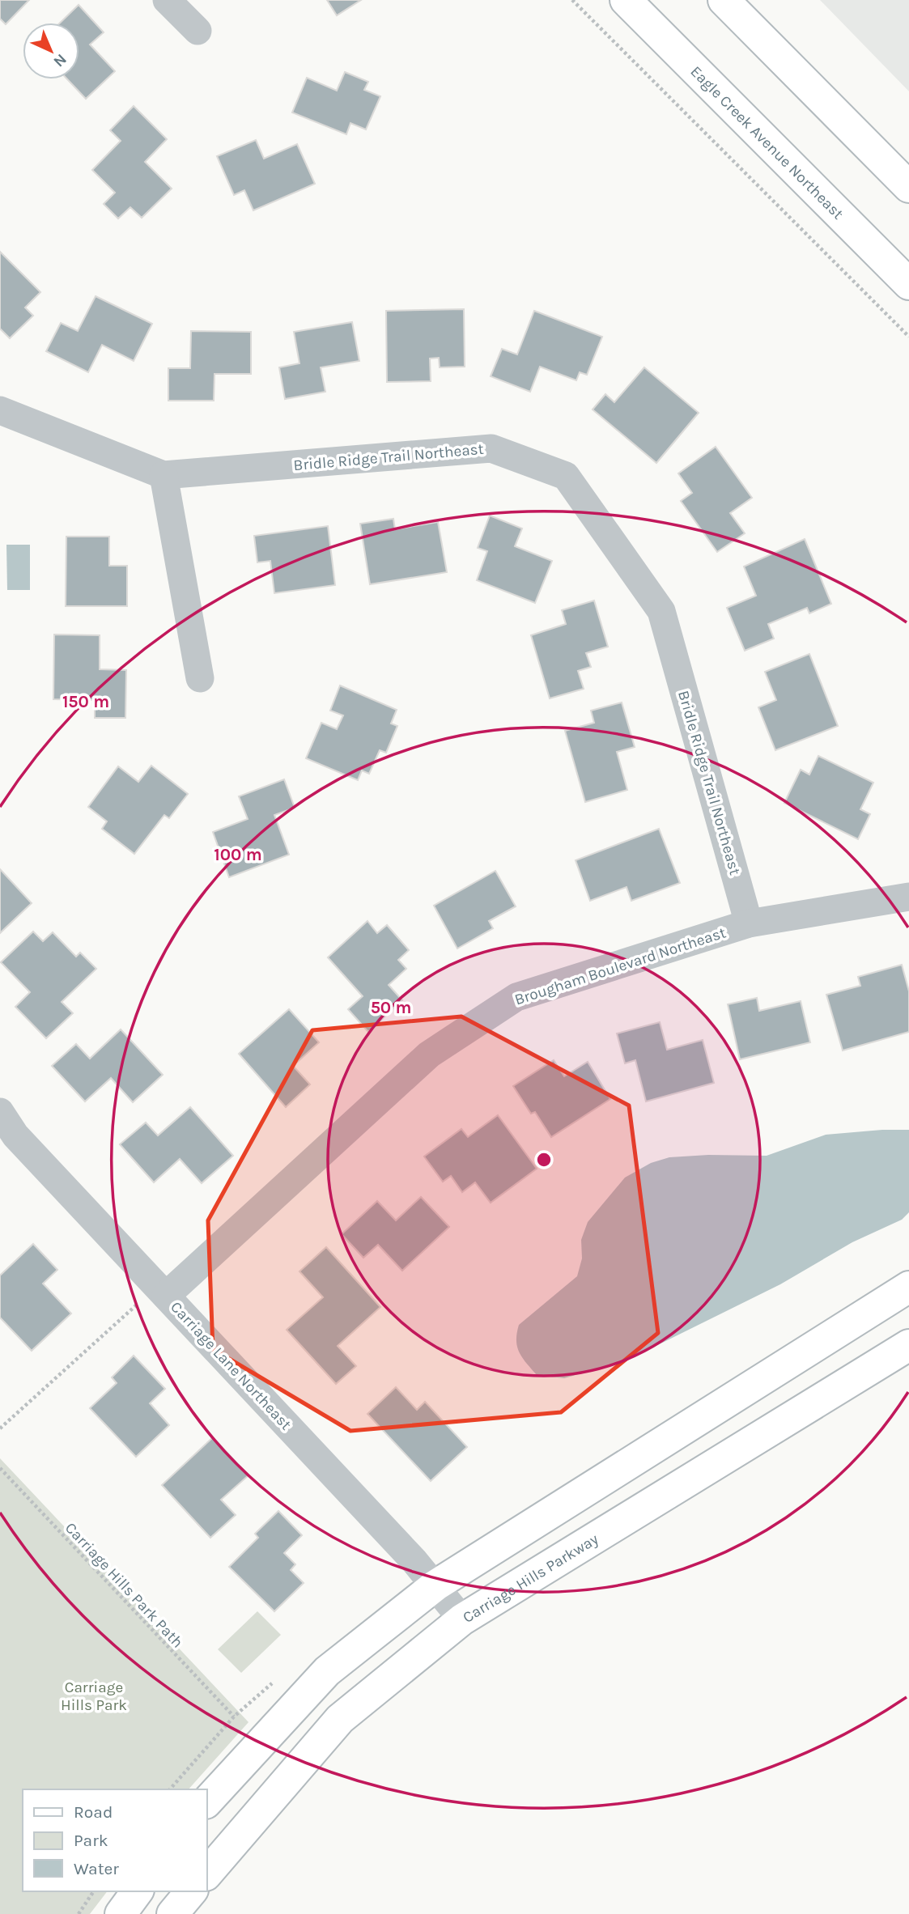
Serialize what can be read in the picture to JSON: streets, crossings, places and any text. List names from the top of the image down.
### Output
{
  "streets": {
    "street": [
      "Eagle Creek Avenue Northeast",
      "Bridle Ridge Trail Northeast",
      "Brougham Boulevard Northeast",
      "Carriage Lane Northeast",
      "Carriage Hills Parkway"
    ],
    "path": ["Carriage Hills Park Path"]
  },
  "crossings": [
    ["Bridle Ridge Trail Northeast", "Brougham Boulevard Northeast"],
    ["Brougham Boulevard Northeast", "Carriage Lane Northeast"],
    ["Carriage Lane Northeast", "Carriage Hills Parkway"]
  ],
  "parks": ["Carriage Hills Park"],
  "legend": ["Road", "Park", "Water"],
  "north": "bottom right",
  "rings": ["150 m", "100 m", "50 m"]
}
